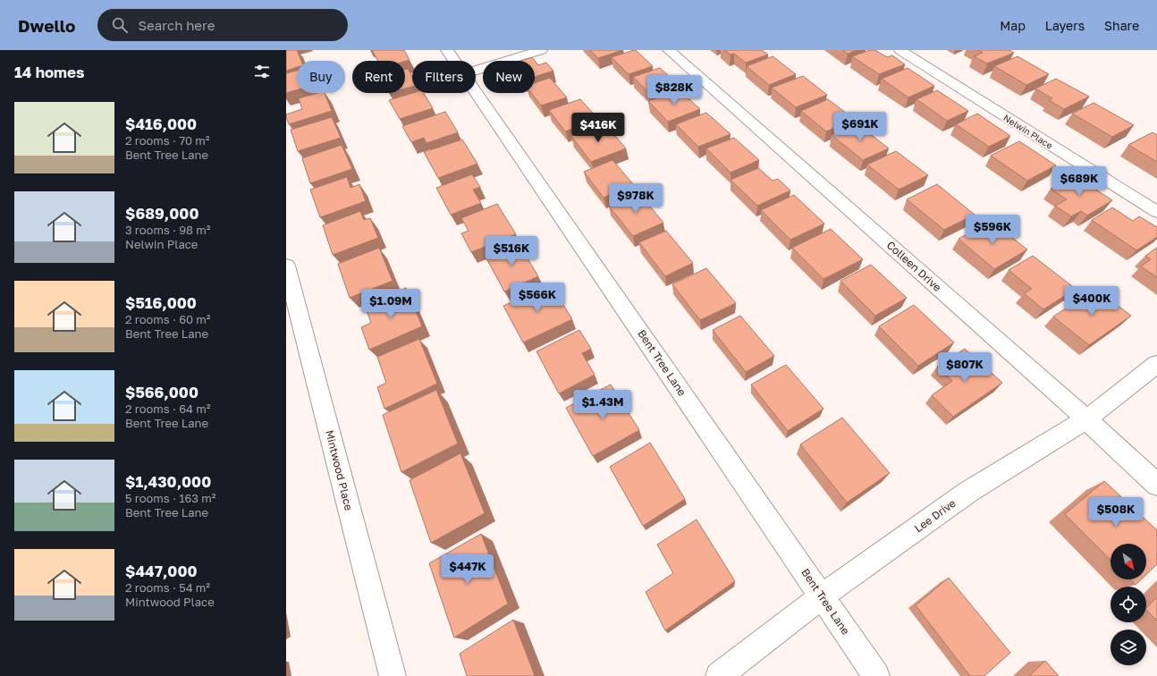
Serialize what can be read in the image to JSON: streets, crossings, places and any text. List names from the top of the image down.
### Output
{
  "streets": {
    "street": [
      "Nelwin Place",
      "Colleen Drive",
      "Bent Tree Lane",
      "Mintwood Place",
      "Lee Drive"
    ]
  },
  "crossings": [
    ["Colleen Drive", "Lee Drive"],
    ["Bent Tree Lane", "Lee Drive"]
  ],
  "north": "bottom right",
  "page": {
    "header": "Dwello",
    "search": "Search here",
    "nav": ["Map", "Layers", "Share"],
    "heading": "14 homes",
    "chip": [
      "Buy",
      "Rent",
      "Filters",
      "New"
    ],
    "price": [
      "$828K",
      "$691K",
      "$416K",
      "$689K",
      "$978K",
      "$596K",
      "$516K",
      "$566K",
      "$400K",
      "$1.09M",
      "$807K",
      "$1.43M",
      "$508K",
      "$447K"
    ],
    "list": [
      {
        "name": "$416,000",
        "note": "2 rooms · 70 m² · Bent Tree Lane"
      },
      {
        "name": "$689,000",
        "note": "3 rooms · 98 m² · Nelwin Place"
      },
      {
        "name": "$516,000",
        "note": "2 rooms · 60 m² · Bent Tree Lane"
      },
      {
        "name": "$566,000",
        "note": "2 rooms · 64 m² · Bent Tree Lane"
      },
      {
        "name": "$1,430,000",
        "note": "5 rooms · 163 m² · Bent Tree Lane"
      },
      {
        "name": "$447,000",
        "note": "2 rooms · 54 m² · Mintwood Place"
      }
    ]
  }
}
